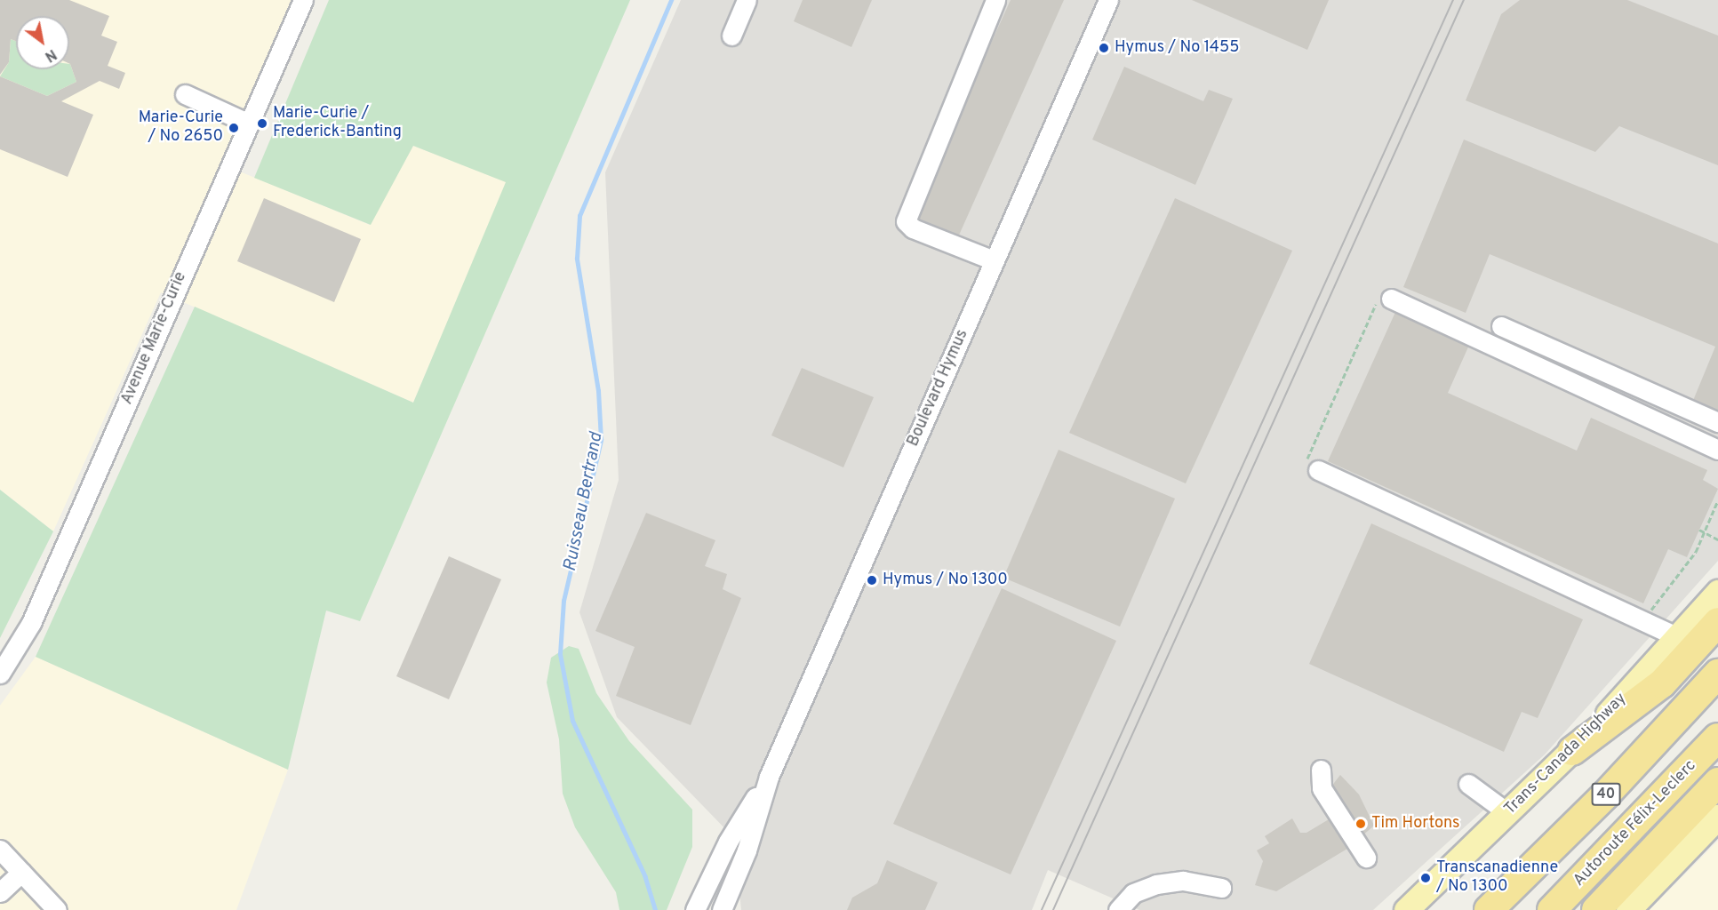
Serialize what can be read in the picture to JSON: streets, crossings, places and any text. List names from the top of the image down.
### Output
{
  "streets": {
    "highway": ["40", "Autoroute Félix-Leclerc"],
    "main road": ["Trans-Canada Highway"],
    "street": ["Avenue Marie-Curie", "Boulevard Hymus"]
  },
  "water": ["Ruisseau Bertrand"],
  "places": [
    "Hymus / No 1455",
    "Marie-Curie / Frederick-Banting",
    "Marie-Curie / No 2650",
    "Hymus / No 1300",
    "Tim Hortons",
    "Transcanadienne / No 1300"
  ],
  "north": "bottom right"
}
